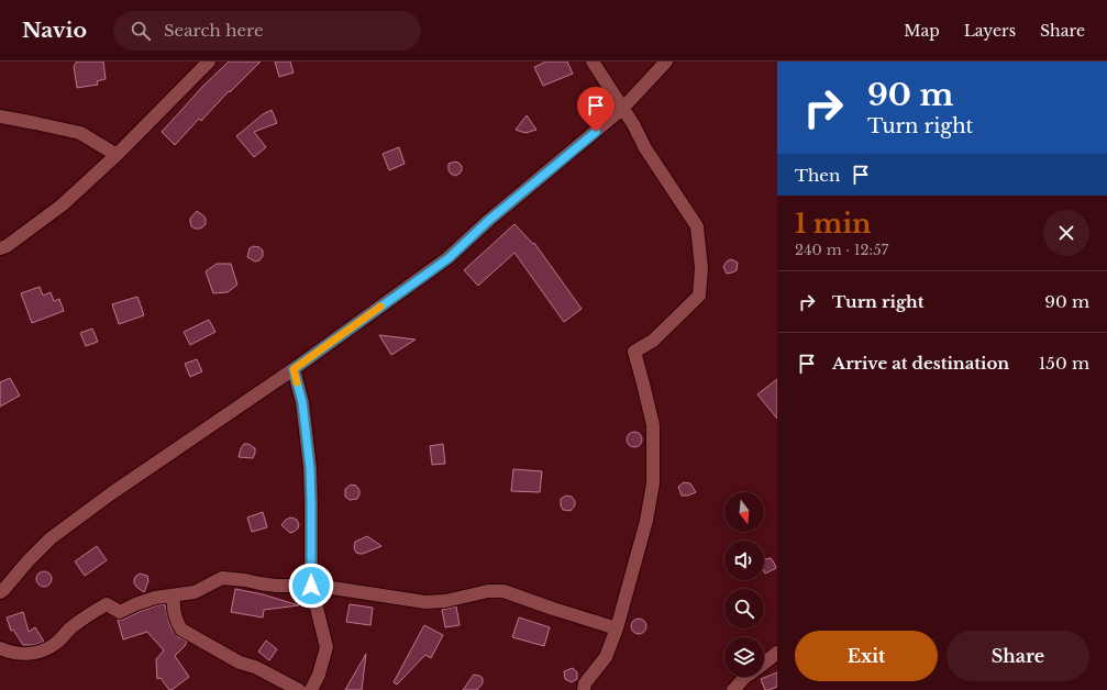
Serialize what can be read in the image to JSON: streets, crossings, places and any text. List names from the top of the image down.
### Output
{
  "north": "bottom",
  "page": {
    "header": "Navio",
    "search": "Search here",
    "nav": ["Map", "Layers", "Share"],
    "turn": ["90 m", "Turn right"],
    "then": "Then",
    "heading": ["1 min", "240 m · 12:57"],
    "list": [
      {
        "name": "Turn right",
        "value": "90 m"
      },
      {
        "name": "Arrive at destination",
        "value": "150 m"
      }
    ],
    "buttons": ["Exit", "Share"]
  }
}
